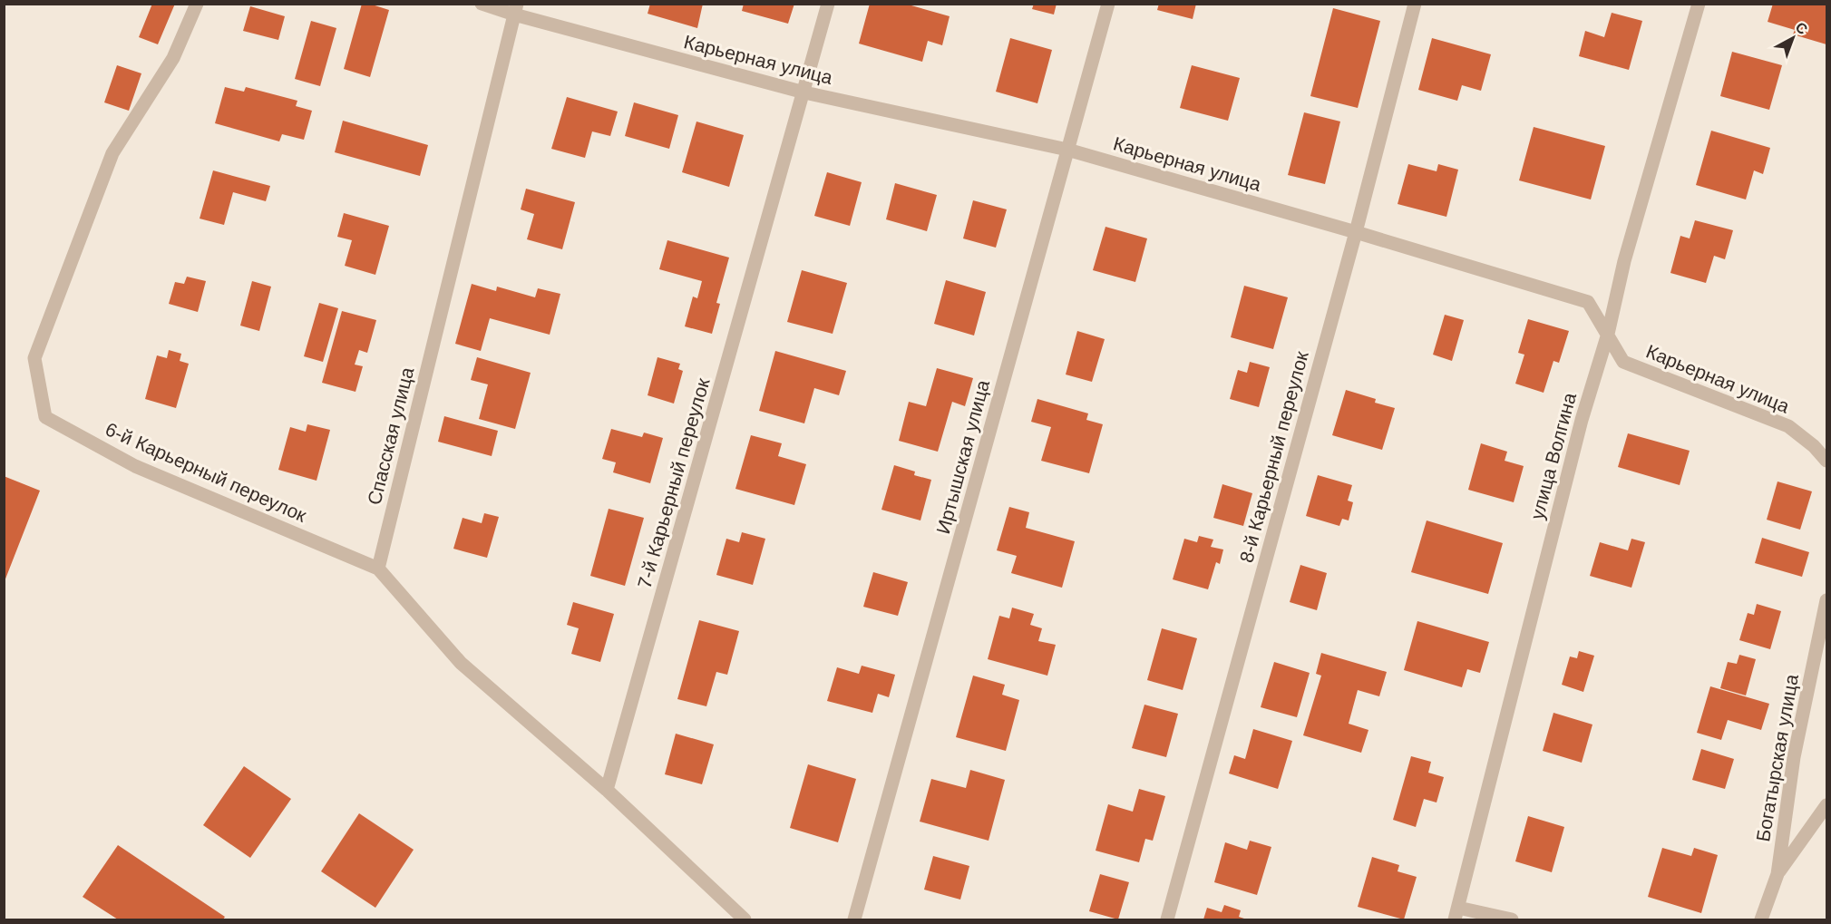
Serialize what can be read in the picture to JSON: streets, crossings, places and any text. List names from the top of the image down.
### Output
{
  "streets": {
    "street": [
      "Карьерная улица",
      "Спасская улица",
      "улица Волгина",
      "Иртышская улица",
      "8-й Карьерный переулок",
      "6-й Карьерный переулок",
      "7-й Карьерный переулок",
      "Богатырская улица"
    ]
  },
  "crossings": [
    ["Карьерная улица", "Спасская улица"],
    ["Карьерная улица", "улица Волгина"],
    ["Карьерная улица", "Иртышская улица"],
    ["Карьерная улица", "8-й Карьерный переулок"],
    ["Карьерная улица", "7-й Карьерный переулок"],
    ["Спасская улица", "6-й Карьерный переулок"]
  ],
  "north": "top right"
}
